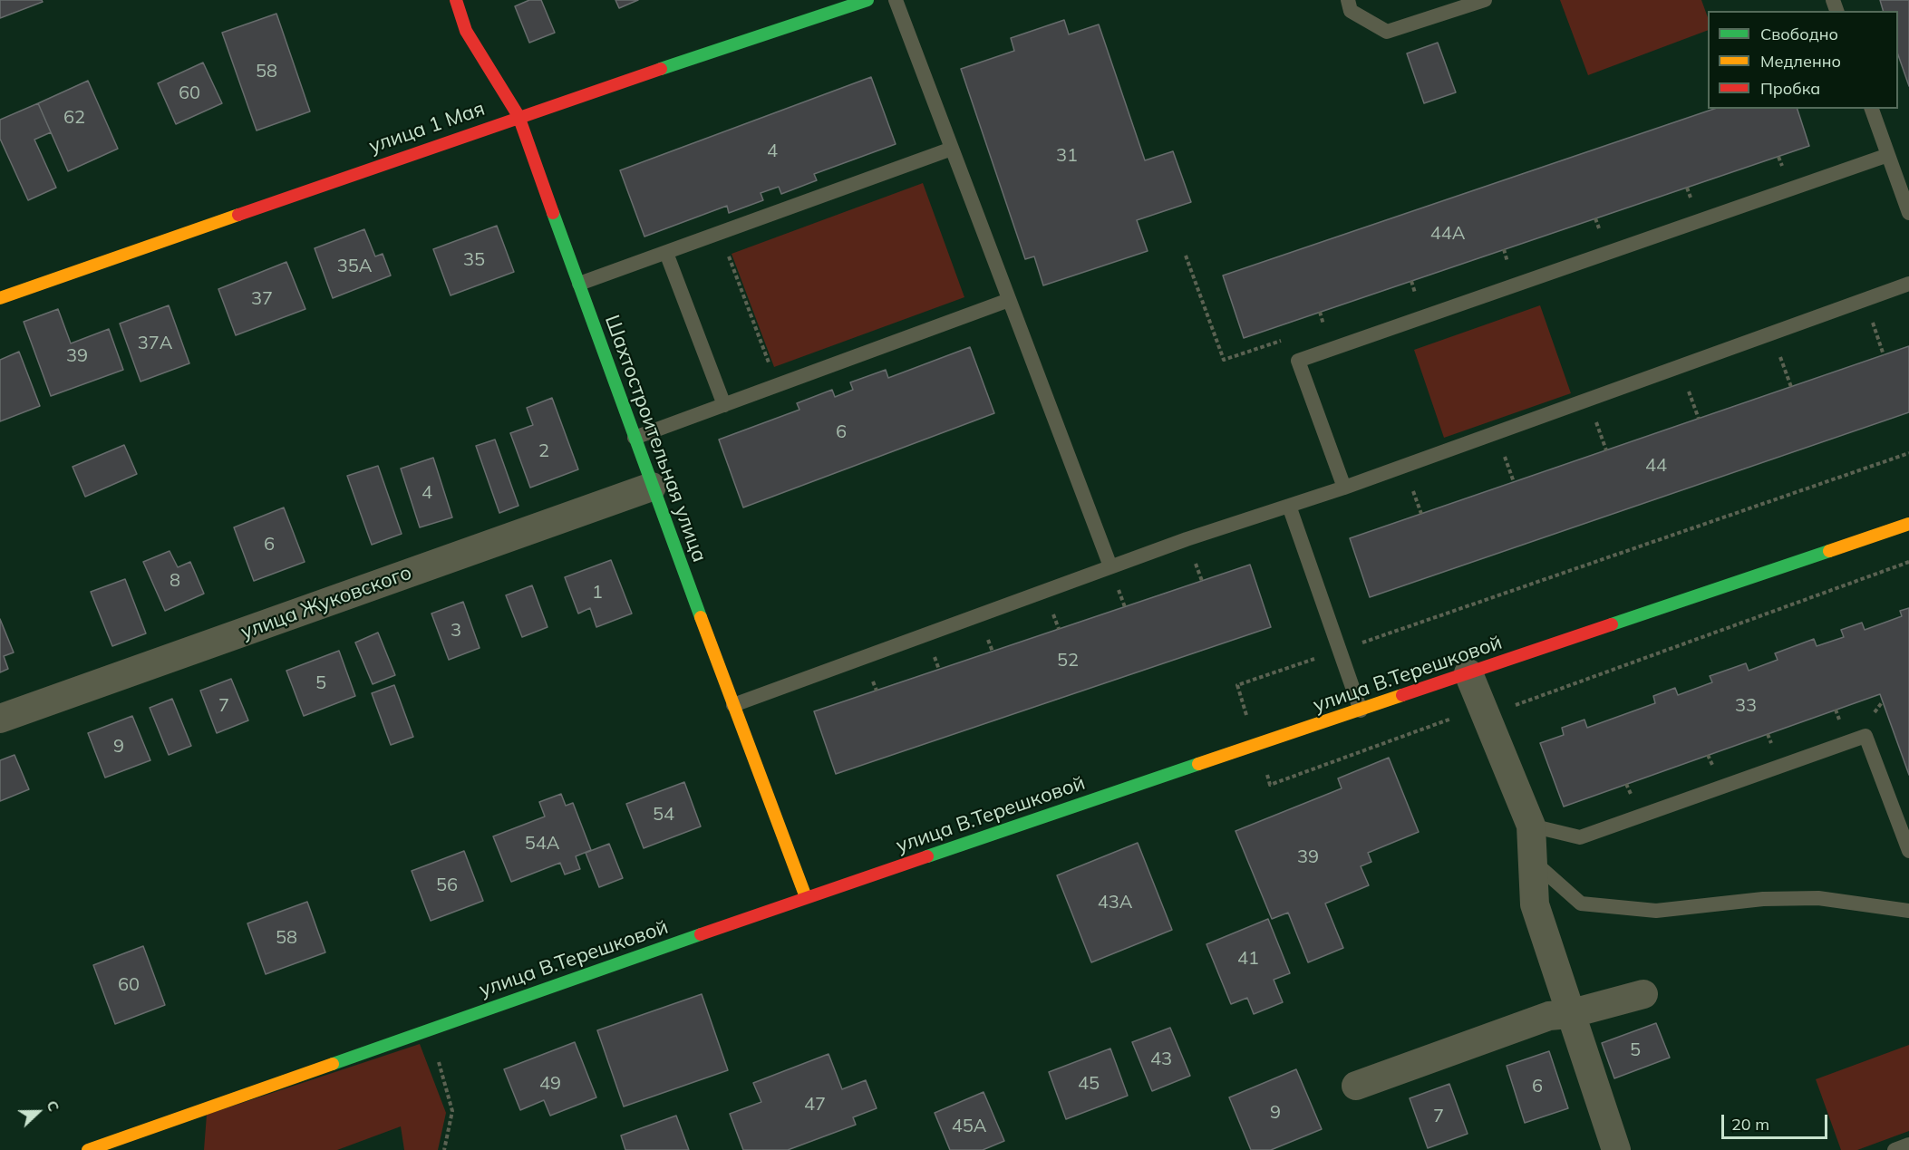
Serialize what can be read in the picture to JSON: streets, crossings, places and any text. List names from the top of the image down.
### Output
{
  "streets": {
    "main road": ["улица 1 Мая", "Шахтостроительная улица", "улица В.Терешковой"],
    "street": ["улица Жуковского"]
  },
  "crossings": [
    ["улица 1 Мая", "Шахтостроительная улица"],
    ["Шахтостроительная улица", "улица Жуковского"],
    ["Шахтостроительная улица", "улица В.Терешковой"]
  ],
  "house_numbers": [
    "58",
    "60",
    "62",
    "4",
    "31",
    "44А",
    "35",
    "35А",
    "37",
    "37А",
    "39",
    "6",
    "2",
    "44",
    "4",
    "6",
    "8",
    "1",
    "3",
    "52",
    "5",
    "7",
    "33",
    "9",
    "54",
    "54А",
    "39",
    "56",
    "43А",
    "58",
    "41",
    "60",
    "5",
    "43",
    "49",
    "45",
    "6",
    "47",
    "9",
    "7",
    "45А"
  ],
  "legend": ["Свободно", "Медленно", "Пробка"],
  "scale_bar": "20 m",
  "north": "right"
}
